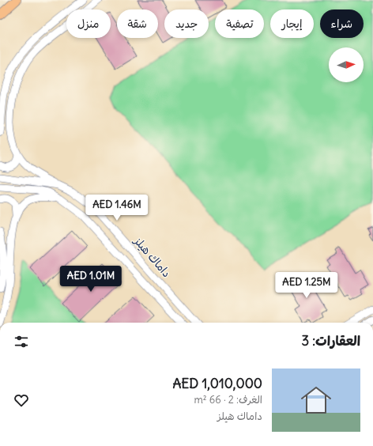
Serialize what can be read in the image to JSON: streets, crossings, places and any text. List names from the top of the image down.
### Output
{
  "streets": {
    "street": ["داماك هيلز"]
  },
  "north": "right",
  "page": {
    "chip": [
      "شراء",
      "إيجار",
      "تصفية",
      "جديد",
      "شقة",
      "منزل"
    ],
    "price": ["AED 1.46M", "AED 1.01M", "AED 1.25M"],
    "heading": "العقارات: 3",
    "list": [
      {
        "name": "AED 1,010,000",
        "note": "الغرف: 2 · 66 m² · داماك هيلز"
      }
    ]
  }
}
